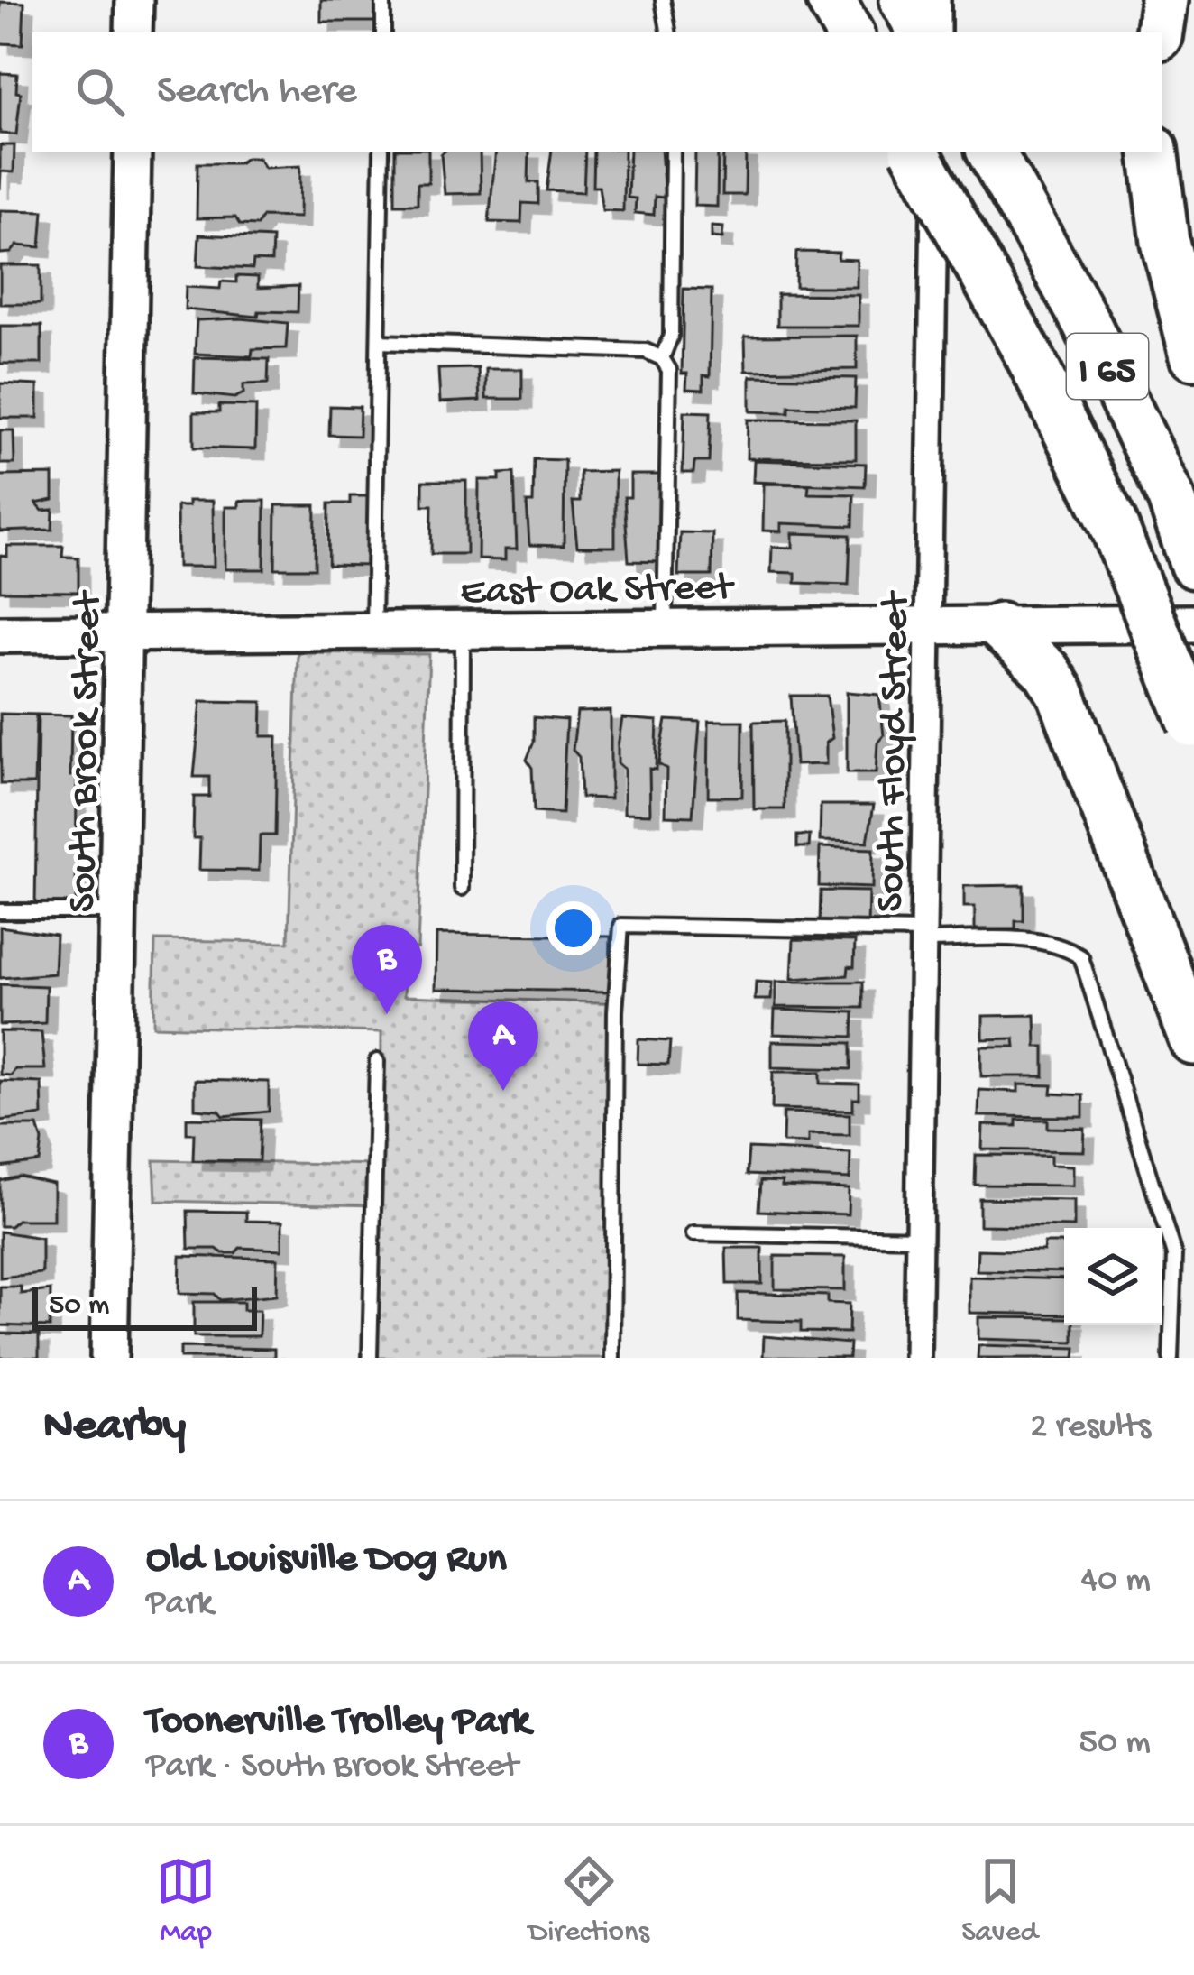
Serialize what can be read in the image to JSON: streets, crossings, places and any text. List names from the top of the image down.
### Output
{
  "streets": {
    "highway": ["I 65"],
    "street": ["East Oak Street", "South Brook Street", "South Floyd Street"]
  },
  "crossings": [
    ["East Oak Street", "South Brook Street"],
    ["East Oak Street", "South Floyd Street"]
  ],
  "scale_bar": "50 m",
  "page": {
    "search": "Search here",
    "pins": ["B", "A"],
    "scale": "50 m",
    "heading": ["Nearby", "2 results"],
    "list": [
      {
        "mark": "A",
        "name": "Old Louisville Dog Run",
        "note": "Park",
        "value": "40 m"
      },
      {
        "mark": "B",
        "name": "Toonerville Trolley Park",
        "note": "Park · South Brook Street",
        "value": "50 m"
      }
    ],
    "nav": ["Map", "Directions", "Saved"]
  }
}
